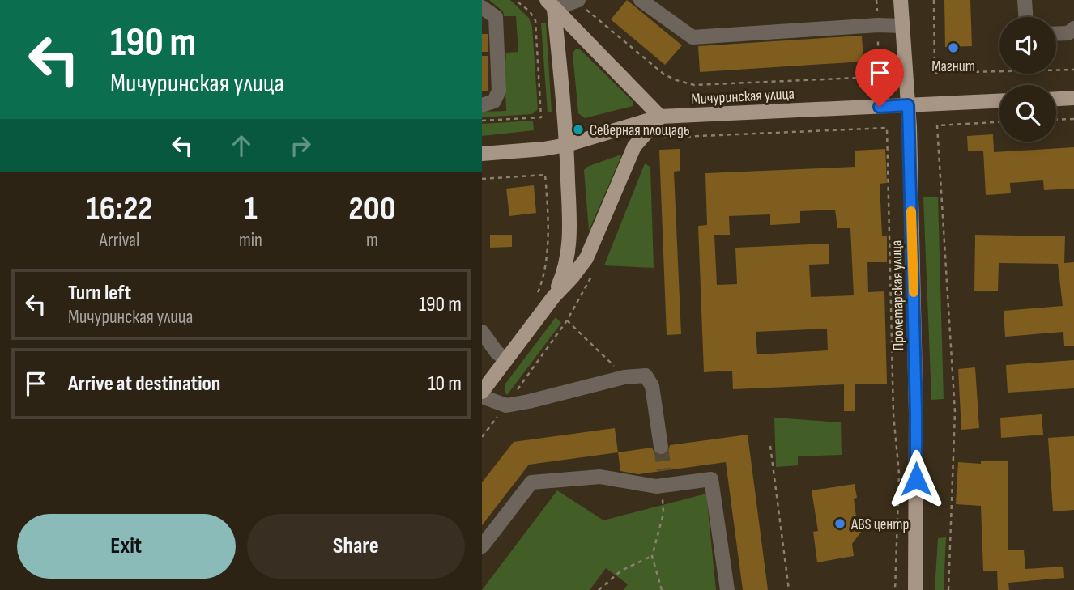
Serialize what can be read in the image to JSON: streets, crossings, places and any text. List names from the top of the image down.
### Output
{
  "streets": {
    "main road": ["Мичуринская улица", "Пролетарская улица"]
  },
  "crossings": [
    ["Мичуринская улица", "Пролетарская улица"]
  ],
  "places": ["Магнит", "Северная площадь", "ABS центр"],
  "page": {
    "turn": ["190 m", "Мичуринская улица"],
    "eta": [
      "16:22",
      "Arrival",
      "1",
      "min",
      "200",
      "m"
    ],
    "list": [
      {
        "name": "Turn left",
        "note": "Мичуринская улица",
        "value": "190 m"
      },
      {
        "name": "Arrive at destination",
        "value": "10 m"
      }
    ],
    "buttons": ["Exit", "Share"]
  }
}
